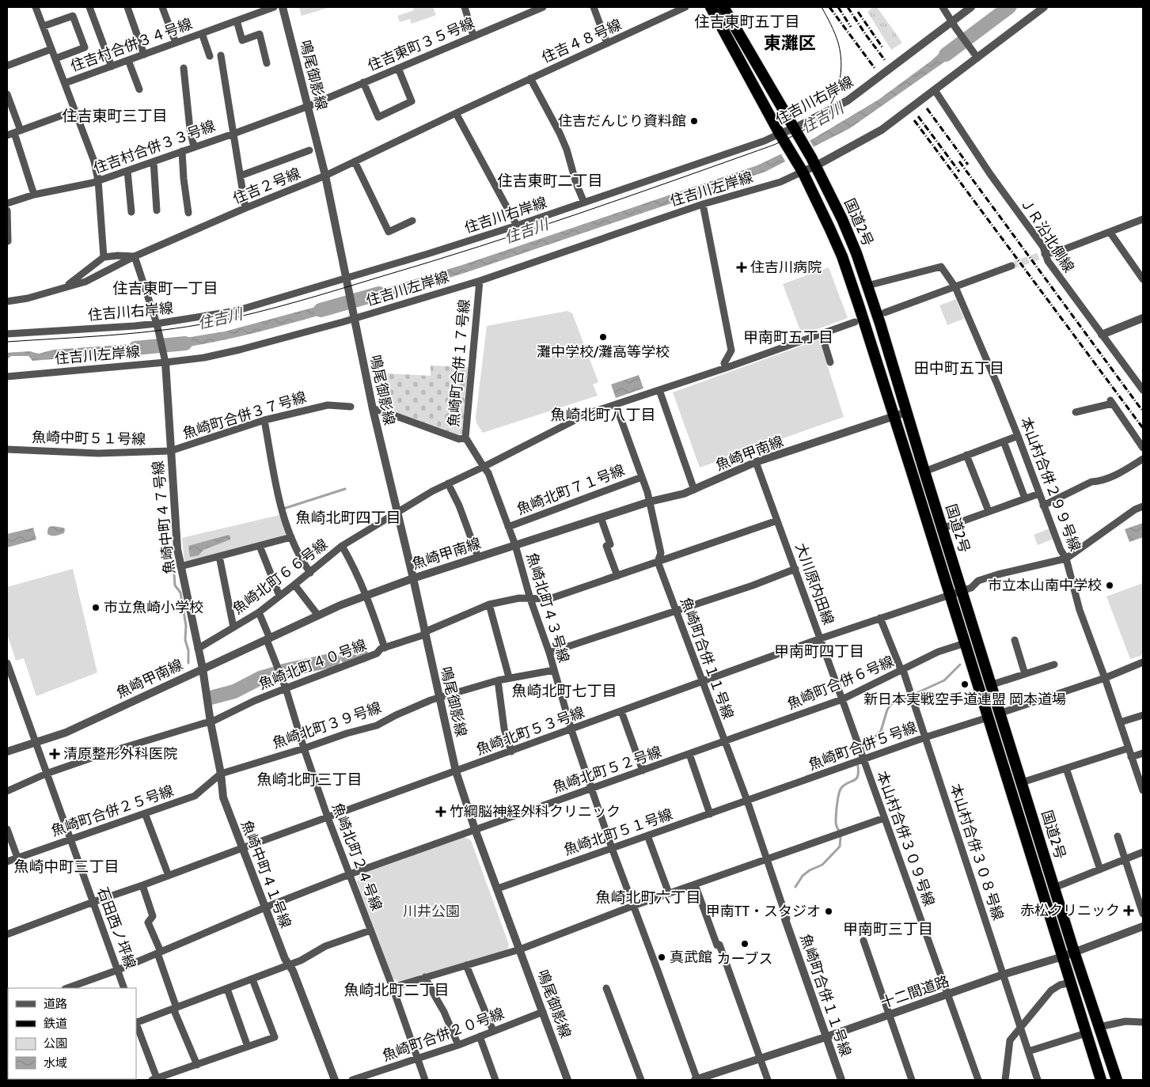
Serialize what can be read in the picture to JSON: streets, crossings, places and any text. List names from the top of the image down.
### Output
{
  "streets": {
    "highway": ["国道2号"],
    "street": [
      "住吉４８号線",
      "住吉東町３５号線",
      "住吉村合併３４号線",
      "鳴尾御影線",
      "住吉川右岸線",
      "住吉村合併３３号線",
      "住吉２号線",
      "住吉川左岸線",
      "ＪＲ沿北側線",
      "魚崎町合併１７号線",
      "魚崎町合併３７号線",
      "魚崎中町５１号線",
      "魚崎甲南線",
      "本山村合併２９９号線",
      "魚崎北町７１号線",
      "魚崎中町４７号線",
      "魚崎北町６６号線",
      "大川原内田線",
      "魚崎北町４３号線",
      "魚崎町合併１１号線",
      "魚崎北町４０号線",
      "魚崎町合併６号線",
      "魚崎北町３９号線",
      "魚崎北町５３号線",
      "魚崎町合併５号線",
      "魚崎北町５２号線",
      "魚崎町合併２５号線",
      "魚崎北町５１号線",
      "本山村合併３０９号線",
      "本山村合併３０８号線",
      "魚崎北町２４号線",
      "魚崎中町４１号線",
      "石田西ノ坪線",
      "十二間道路",
      "魚崎町合併２０号線"
    ]
  },
  "crossings": [
    ["住吉４８号線", "住吉２号線"],
    ["住吉東町３５号線", "鳴尾御影線"],
    ["住吉東町３５号線", "住吉村合併３３号線"],
    ["鳴尾御影線", "住吉川右岸線"],
    ["鳴尾御影線", "住吉村合併３３号線"],
    ["鳴尾御影線", "住吉２号線"],
    ["鳴尾御影線", "住吉川左岸線"],
    ["鳴尾御影線", "魚崎甲南線"],
    ["鳴尾御影線", "魚崎北町６６号線"],
    ["鳴尾御影線", "魚崎北町４０号線"],
    ["鳴尾御影線", "魚崎北町３９号線"],
    ["鳴尾御影線", "魚崎北町５３号線"],
    ["鳴尾御影線", "魚崎北町５２号線"],
    ["鳴尾御影線", "魚崎北町５１号線"],
    ["鳴尾御影線", "魚崎町合併２０号線"],
    ["住吉川右岸線", "国道2号"],
    ["住吉川左岸線", "国道2号"],
    ["住吉川左岸線", "魚崎町合併１７号線"],
    ["住吉川左岸線", "魚崎中町４７号線"],
    ["国道2号", "魚崎甲南線"],
    ["国道2号", "本山村合併２９９号線"],
    ["国道2号", "魚崎町合併６号線"],
    ["国道2号", "魚崎北町５３号線"],
    ["国道2号", "魚崎町合併５号線"],
    ["国道2号", "十二間道路"],
    ["魚崎町合併１７号線", "魚崎北町７１号線"],
    ["魚崎町合併１７号線", "魚崎北町６６号線"],
    ["魚崎町合併１７号線", "魚崎北町４３号線"],
    ["魚崎町合併３７号線", "魚崎中町５１号線"],
    ["魚崎町合併３７号線", "魚崎中町４７号線"],
    ["魚崎中町５１号線", "魚崎中町４７号線"],
    ["魚崎甲南線", "魚崎中町４７号線"],
    ["魚崎甲南線", "大川原内田線"],
    ["魚崎甲南線", "魚崎北町４３号線"],
    ["魚崎甲南線", "魚崎町合併１１号線"],
    ["魚崎甲南線", "魚崎北町２４号線"],
    ["魚崎甲南線", "魚崎中町４１号線"],
    ["魚崎甲南線", "石田西ノ坪線"],
    ["本山村合併２９９号線", "魚崎北町５３号線"],
    ["魚崎北町７１号線", "魚崎北町４３号線"],
    ["魚崎北町７１号線", "魚崎町合併１１号線"],
    ["魚崎中町４７号線", "魚崎北町６６号線"],
    ["魚崎中町４７号線", "魚崎中町４１号線"],
    ["魚崎北町６６号線", "魚崎町合併１１号線"],
    ["魚崎北町６６号線", "魚崎北町２４号線"],
    ["大川原内田線", "魚崎北町４０号線"],
    ["大川原内田線", "魚崎町合併６号線"],
    ["大川原内田線", "魚崎北町５３号線"],
    ["大川原内田線", "魚崎町合併５号線"],
    ["大川原内田線", "本山村合併３０９号線"],
    ["魚崎北町４３号線", "魚崎北町４０号線"],
    ["魚崎北町４３号線", "魚崎北町３９号線"],
    ["魚崎北町４３号線", "魚崎北町５３号線"],
    ["魚崎北町４３号線", "魚崎北町５２号線"],
    ["魚崎北町４３号線", "魚崎北町５１号線"],
    ["魚崎北町４３号線", "十二間道路"],
    ["魚崎町合併１１号線", "魚崎北町４０号線"],
    ["魚崎町合併１１号線", "魚崎町合併６号線"],
    ["魚崎町合併１１号線", "魚崎北町５３号線"],
    ["魚崎町合併１１号線", "魚崎町合併５号線"],
    ["魚崎町合併１１号線", "魚崎北町５２号線"],
    ["魚崎町合併１１号線", "魚崎北町５１号線"],
    ["魚崎町合併１１号線", "十二間道路"],
    ["魚崎北町４０号線", "魚崎北町２４号線"],
    ["魚崎北町４０号線", "魚崎中町４１号線"],
    ["魚崎北町４０号線", "石田西ノ坪線"],
    ["魚崎町合併６号線", "魚崎北町５２号線"],
    ["魚崎町合併６号線", "本山村合併３０８号線"],
    ["魚崎北町３９号線", "魚崎町合併２５号線"],
    ["魚崎北町３９号線", "魚崎北町２４号線"],
    ["魚崎北町３９号線", "魚崎中町４１号線"],
    ["魚崎北町５３号線", "本山村合併３０８号線"],
    ["魚崎北町５３号線", "魚崎北町２４号線"],
    ["魚崎北町５３号線", "魚崎中町４１号線"],
    ["魚崎北町５３号線", "石田西ノ坪線"],
    ["魚崎町合併５号線", "魚崎北町５１号線"],
    ["魚崎町合併５号線", "本山村合併３０９号線"],
    ["魚崎町合併５号線", "本山村合併３０８号線"],
    ["魚崎北町５２号線", "魚崎北町２４号線"],
    ["魚崎北町５２号線", "魚崎中町４１号線"],
    ["魚崎北町５２号線", "石田西ノ坪線"],
    ["魚崎町合併２５号線", "魚崎中町４１号線"],
    ["魚崎町合併２５号線", "石田西ノ坪線"],
    ["本山村合併３０９号線", "十二間道路"],
    ["本山村合併３０８号線", "十二間道路"],
    ["魚崎北町２４号線", "魚崎町合併２０号線"]
  ],
  "districts": [
    "住吉東町五丁目",
    "東灘区",
    "住吉東町三丁目",
    "住吉東町二丁目",
    "住吉東町一丁目",
    "甲南町五丁目",
    "田中町五丁目",
    "魚崎北町八丁目",
    "魚崎北町四丁目",
    "甲南町四丁目",
    "魚崎北町七丁目",
    "魚崎北町三丁目",
    "魚崎中町三丁目",
    "魚崎北町六丁目",
    "甲南町三丁目",
    "魚崎北町二丁目"
  ],
  "water": ["住吉川"],
  "parks": ["川井公園"],
  "places": {
    "other": [
      "住吉だんじり資料館",
      "灘中学校/灘高等学校",
      "市立本山南中学校",
      "市立魚崎小学校",
      "新日本実戦空手道連盟 岡本道場",
      "甲南TT・スタジオ",
      "カーブス",
      "真武館"
    ],
    "health": [
      "住吉川病院",
      "清原整形外科医院",
      "竹綱脳神経外科クリニック",
      "赤松クリニック"
    ]
  },
  "legend": [
    "道路",
    "鉄道",
    "公園",
    "水域"
  ]
}
